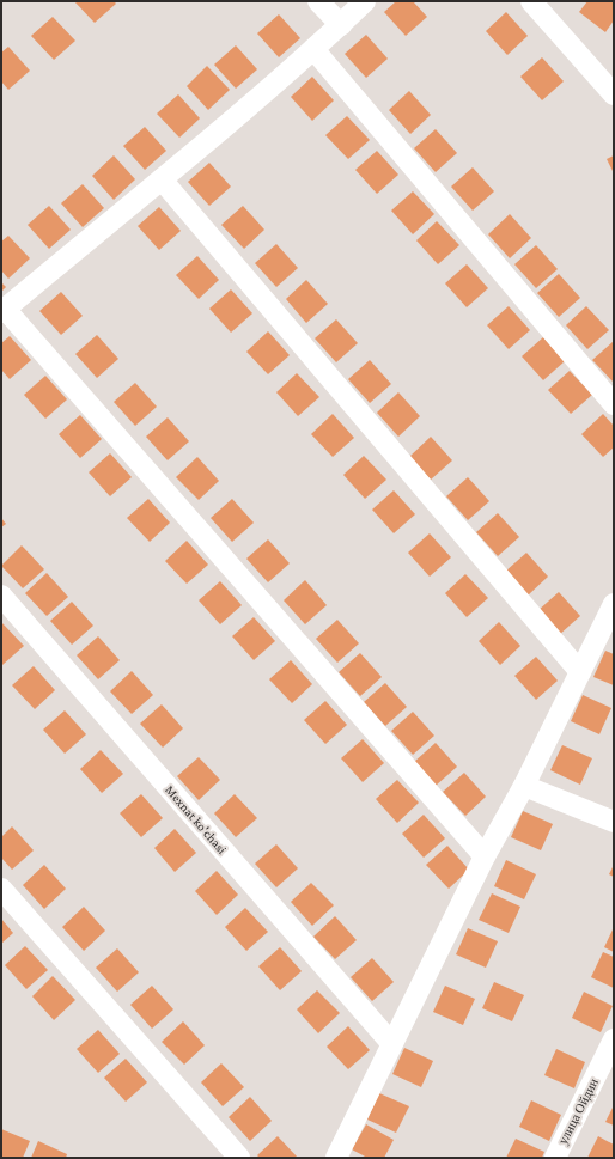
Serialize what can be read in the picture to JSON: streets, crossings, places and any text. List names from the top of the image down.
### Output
{
  "streets": {
    "street": ["Mexnat ko'chasi", "улица Ойдин"]
  }
}
